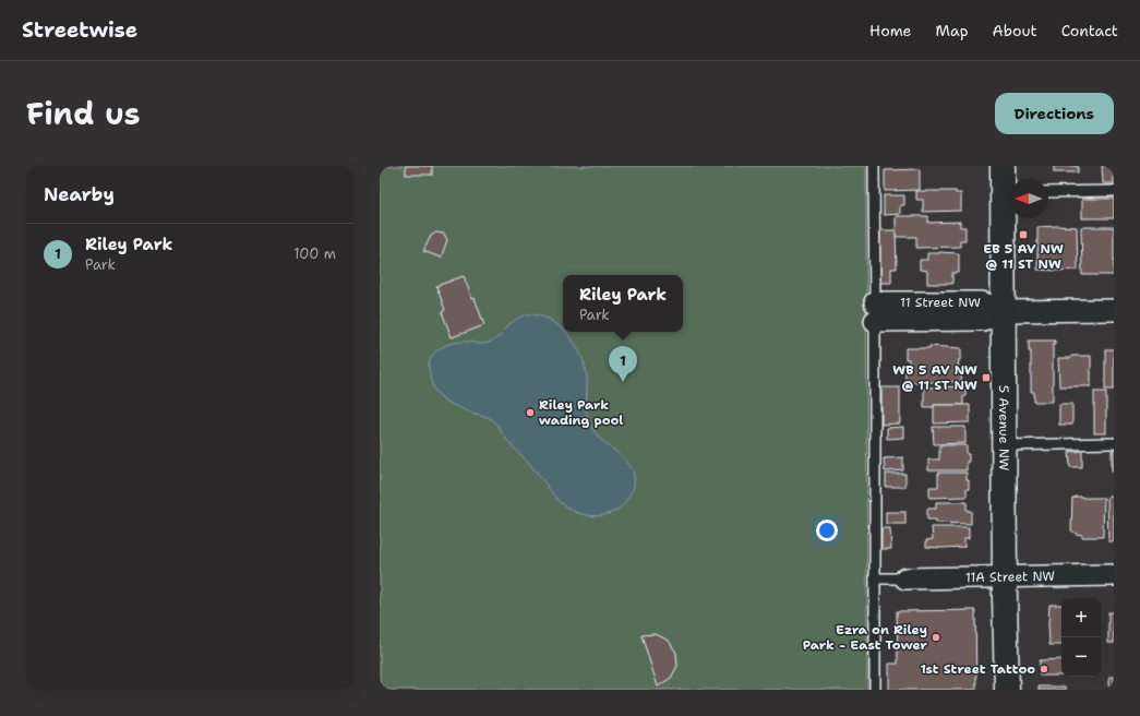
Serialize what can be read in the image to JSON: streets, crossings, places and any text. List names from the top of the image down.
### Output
{
  "streets": {
    "street": ["11 Street NW", "5 Avenue NW", "11A Street NW"]
  },
  "crossings": [
    ["11 Street NW", "5 Avenue NW"],
    ["5 Avenue NW", "11A Street NW"]
  ],
  "places": {
    "transit": ["EB 5 AV NW @ 11 ST NW", "WB 5 AV NW @ 11 ST NW"],
    "other": ["Riley Park wading pool", "Ezra on Riley Park - East Tower", "1st Street Tattoo"]
  },
  "north": "left",
  "page": {
    "header": "Streetwise",
    "nav": [
      "Home",
      "Map",
      "About",
      "Contact"
    ],
    "title": "Find us",
    "buttons": "Directions",
    "heading": "Nearby",
    "list": [
      {
        "mark": "1",
        "name": "Riley Park",
        "note": "Park",
        "value": "100 m"
      }
    ],
    "popup": ["Riley Park", "Park"],
    "pins": "1",
    "map_buttons": ["+", "−"]
  }
}
